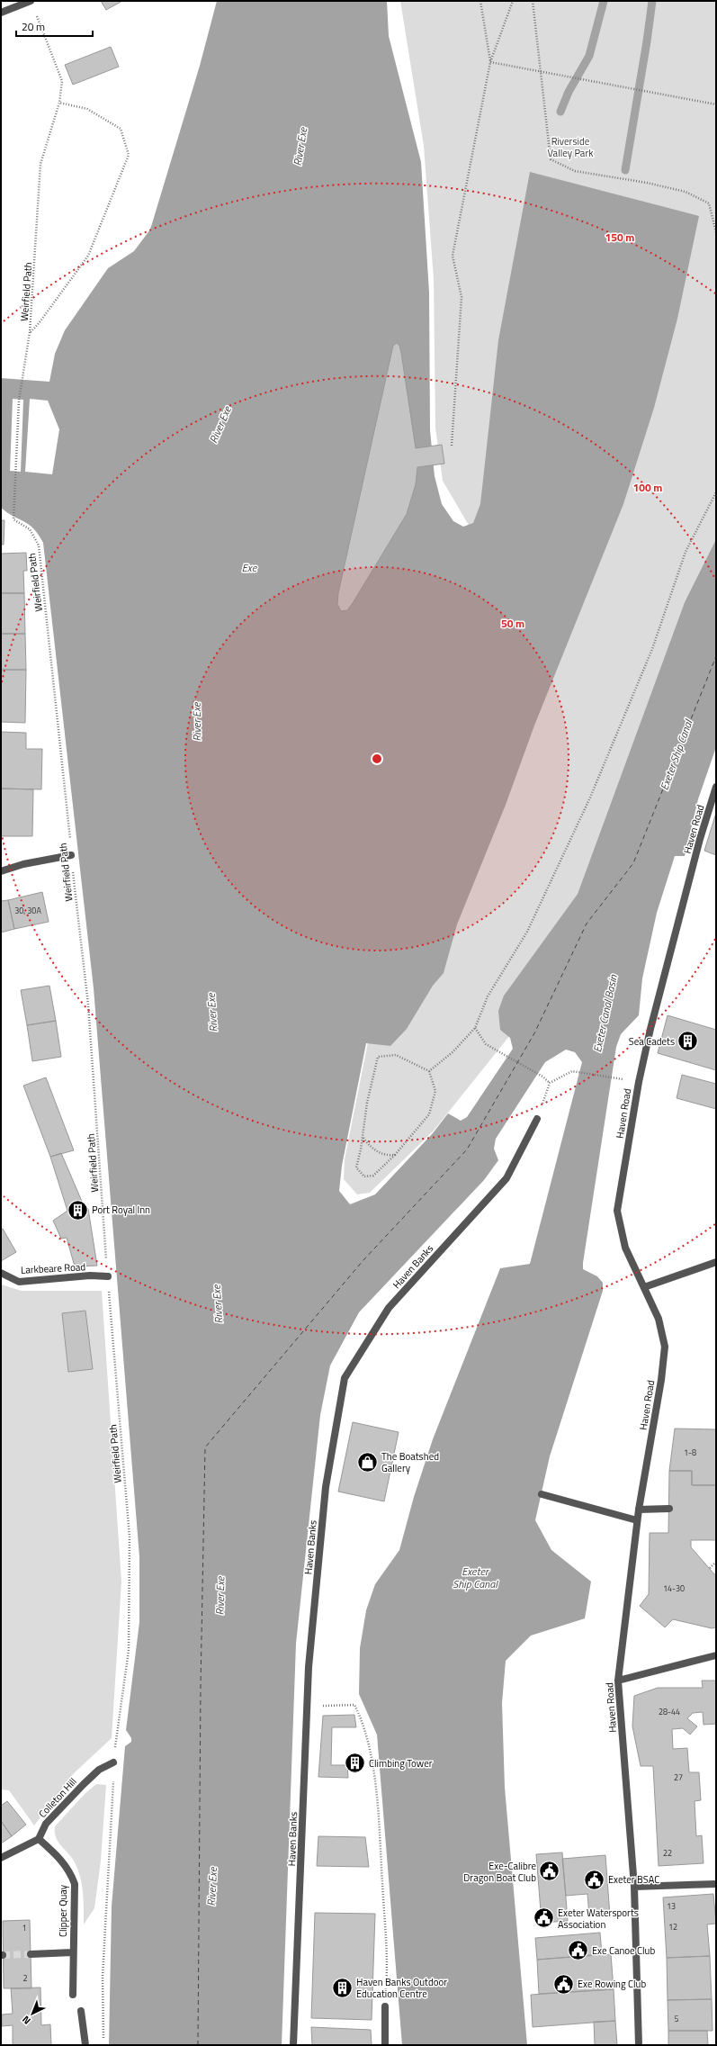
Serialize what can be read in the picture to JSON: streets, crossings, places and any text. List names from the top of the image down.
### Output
{
  "streets": {
    "street": [
      "Haven Road",
      "Haven Banks",
      "Larkbeare Road",
      "Colleton Hill",
      "Clipper Quay"
    ],
    "path": ["Weirfield Path"]
  },
  "crossings": [
    ["Weirfield Path", "Larkbeare Road"],
    ["Weirfield Path", "Colleton Hill"],
    ["Colleton Hill", "Clipper Quay"]
  ],
  "water": [
    "River Exe",
    "Exe",
    "Exeter Ship Canal",
    "Exeter Canal Basin"
  ],
  "parks": ["Riverside Valley Park"],
  "places": {
    "building": [
      "Sea Cadets",
      "Port Royal Inn",
      "Climbing Tower",
      "Haven Banks Outdoor Education Centre"
    ],
    "shop": ["The Boatshed Gallery"],
    "public building": [
      "Exe-Calibre Dragon Boat Club",
      "Exeter BSAC",
      "Exeter Watersports Association",
      "Exe Canoe Club",
      "Exe Rowing Club"
    ]
  },
  "house_numbers": [
    "30, 30A",
    "1-8",
    "14-30",
    "28-44",
    "27",
    "22",
    "13",
    "12",
    "1",
    "2",
    "5"
  ],
  "scale_bar": "20 m",
  "north": "bottom left",
  "rings": ["150 m", "100 m", "50 m"]
}
